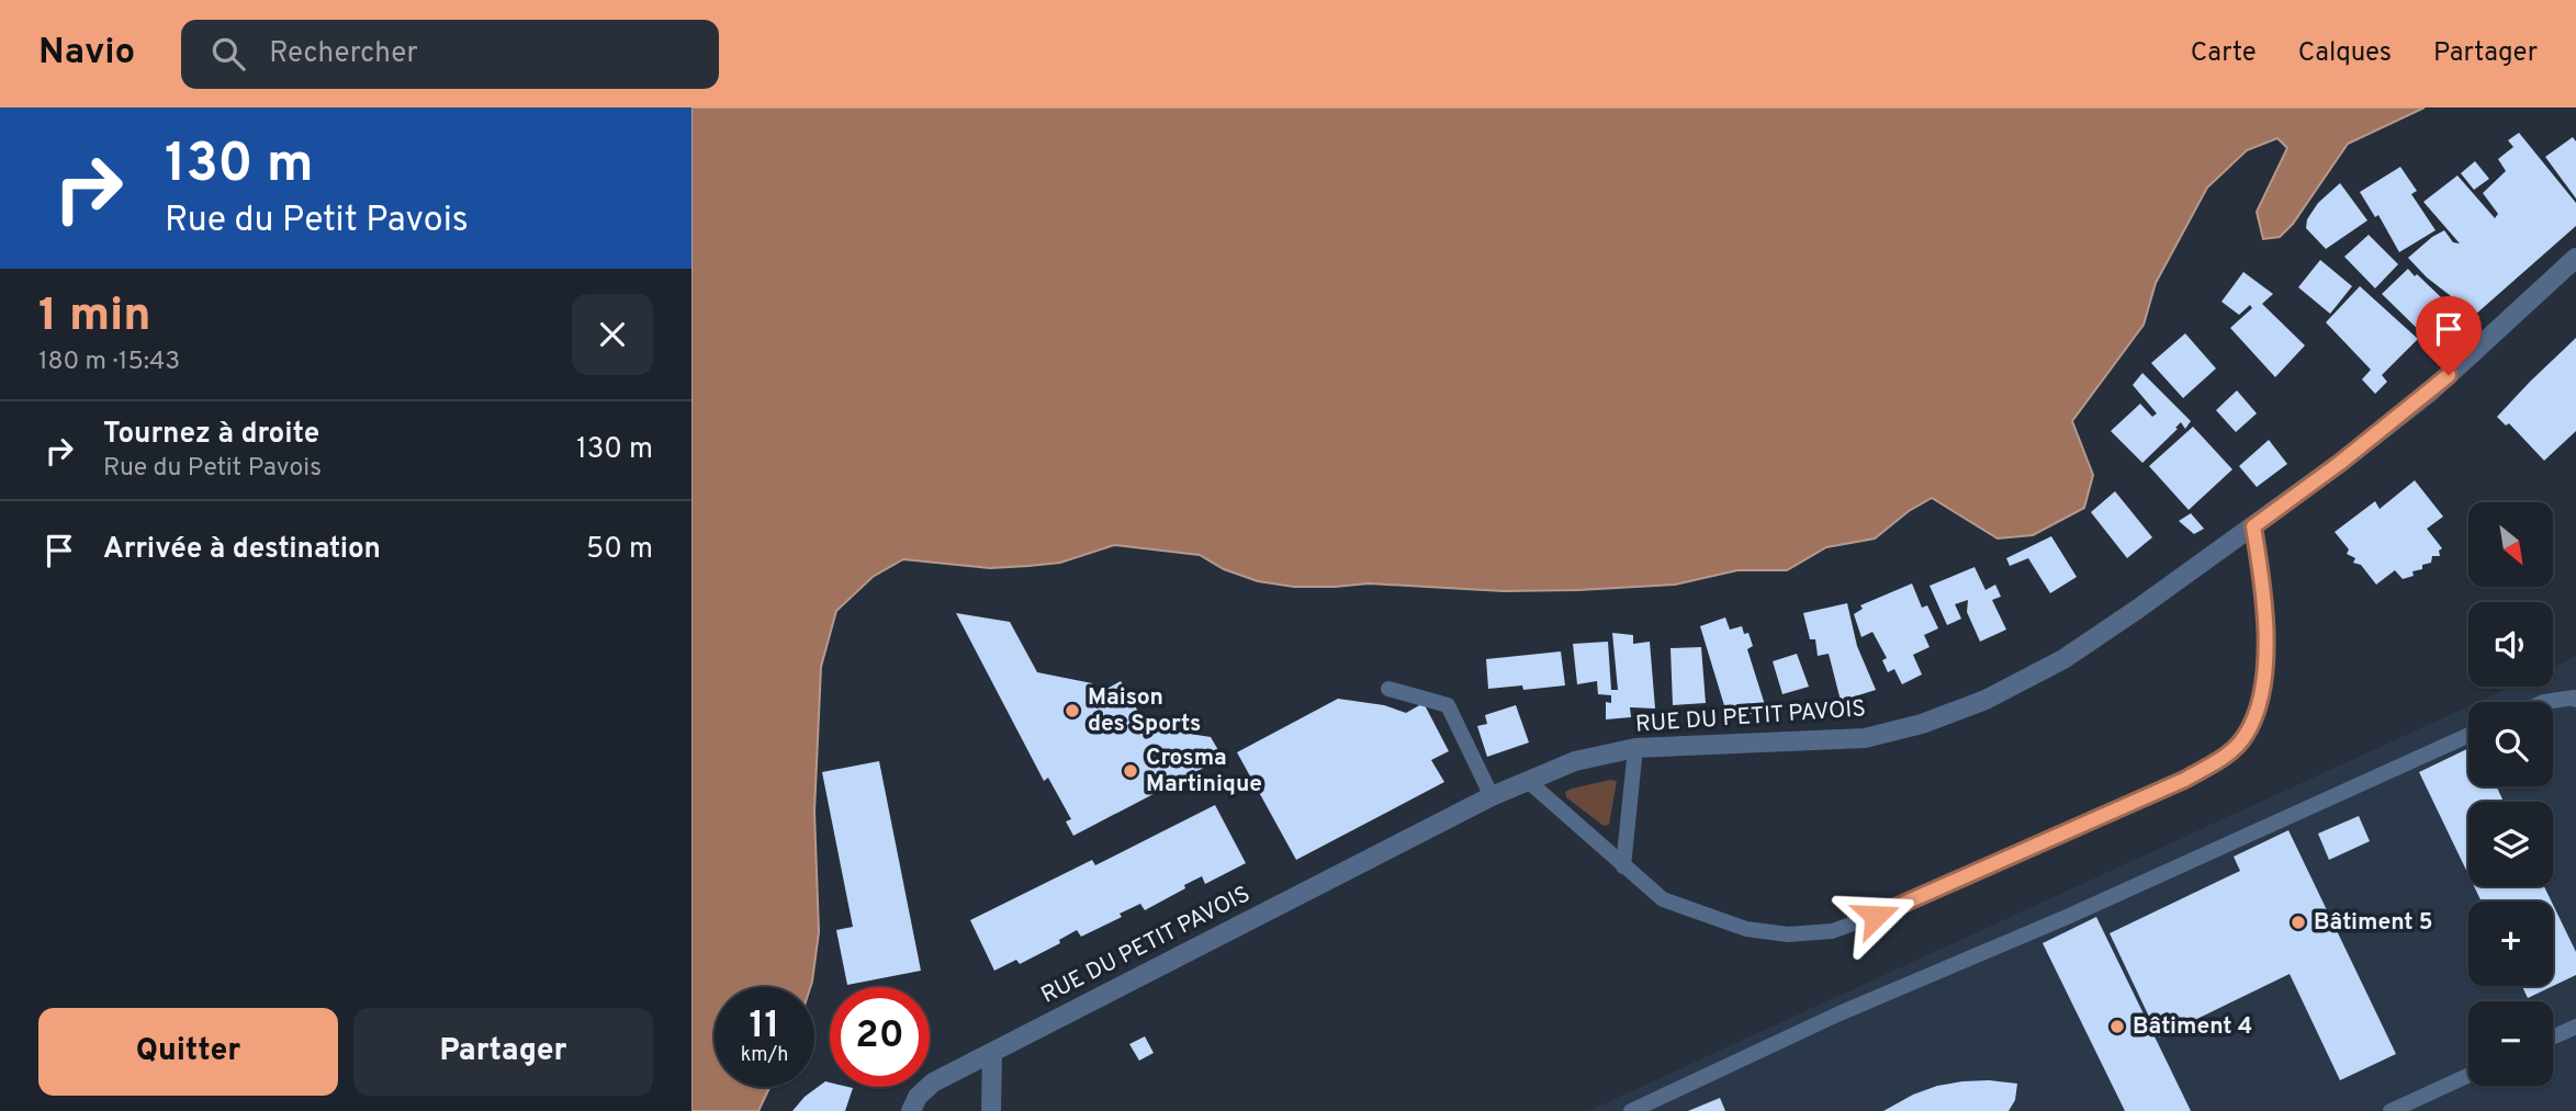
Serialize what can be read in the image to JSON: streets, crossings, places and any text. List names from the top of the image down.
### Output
{
  "streets": {
    "street": ["RUE DU PETIT PAVOIS"]
  },
  "places": [
    "Maison des Sports",
    "Crosma Martinique",
    "Bâtiment 5",
    "Bâtiment 4"
  ],
  "north": "bottom right",
  "page": {
    "header": "Navio",
    "search": "Rechercher",
    "nav": ["Carte", "Calques", "Partager"],
    "turn": ["130 m", "Rue du Petit Pavois"],
    "heading": ["1 min", "180 m · 15:43"],
    "list": [
      {
        "name": "Tournez à droite",
        "note": "Rue du Petit Pavois",
        "value": "130 m"
      },
      {
        "name": "Arrivée à destination",
        "value": "50 m"
      }
    ],
    "map_buttons": ["+", "−"],
    "speed": "11 km/h",
    "limit": "20",
    "buttons": ["Quitter", "Partager"]
  }
}
